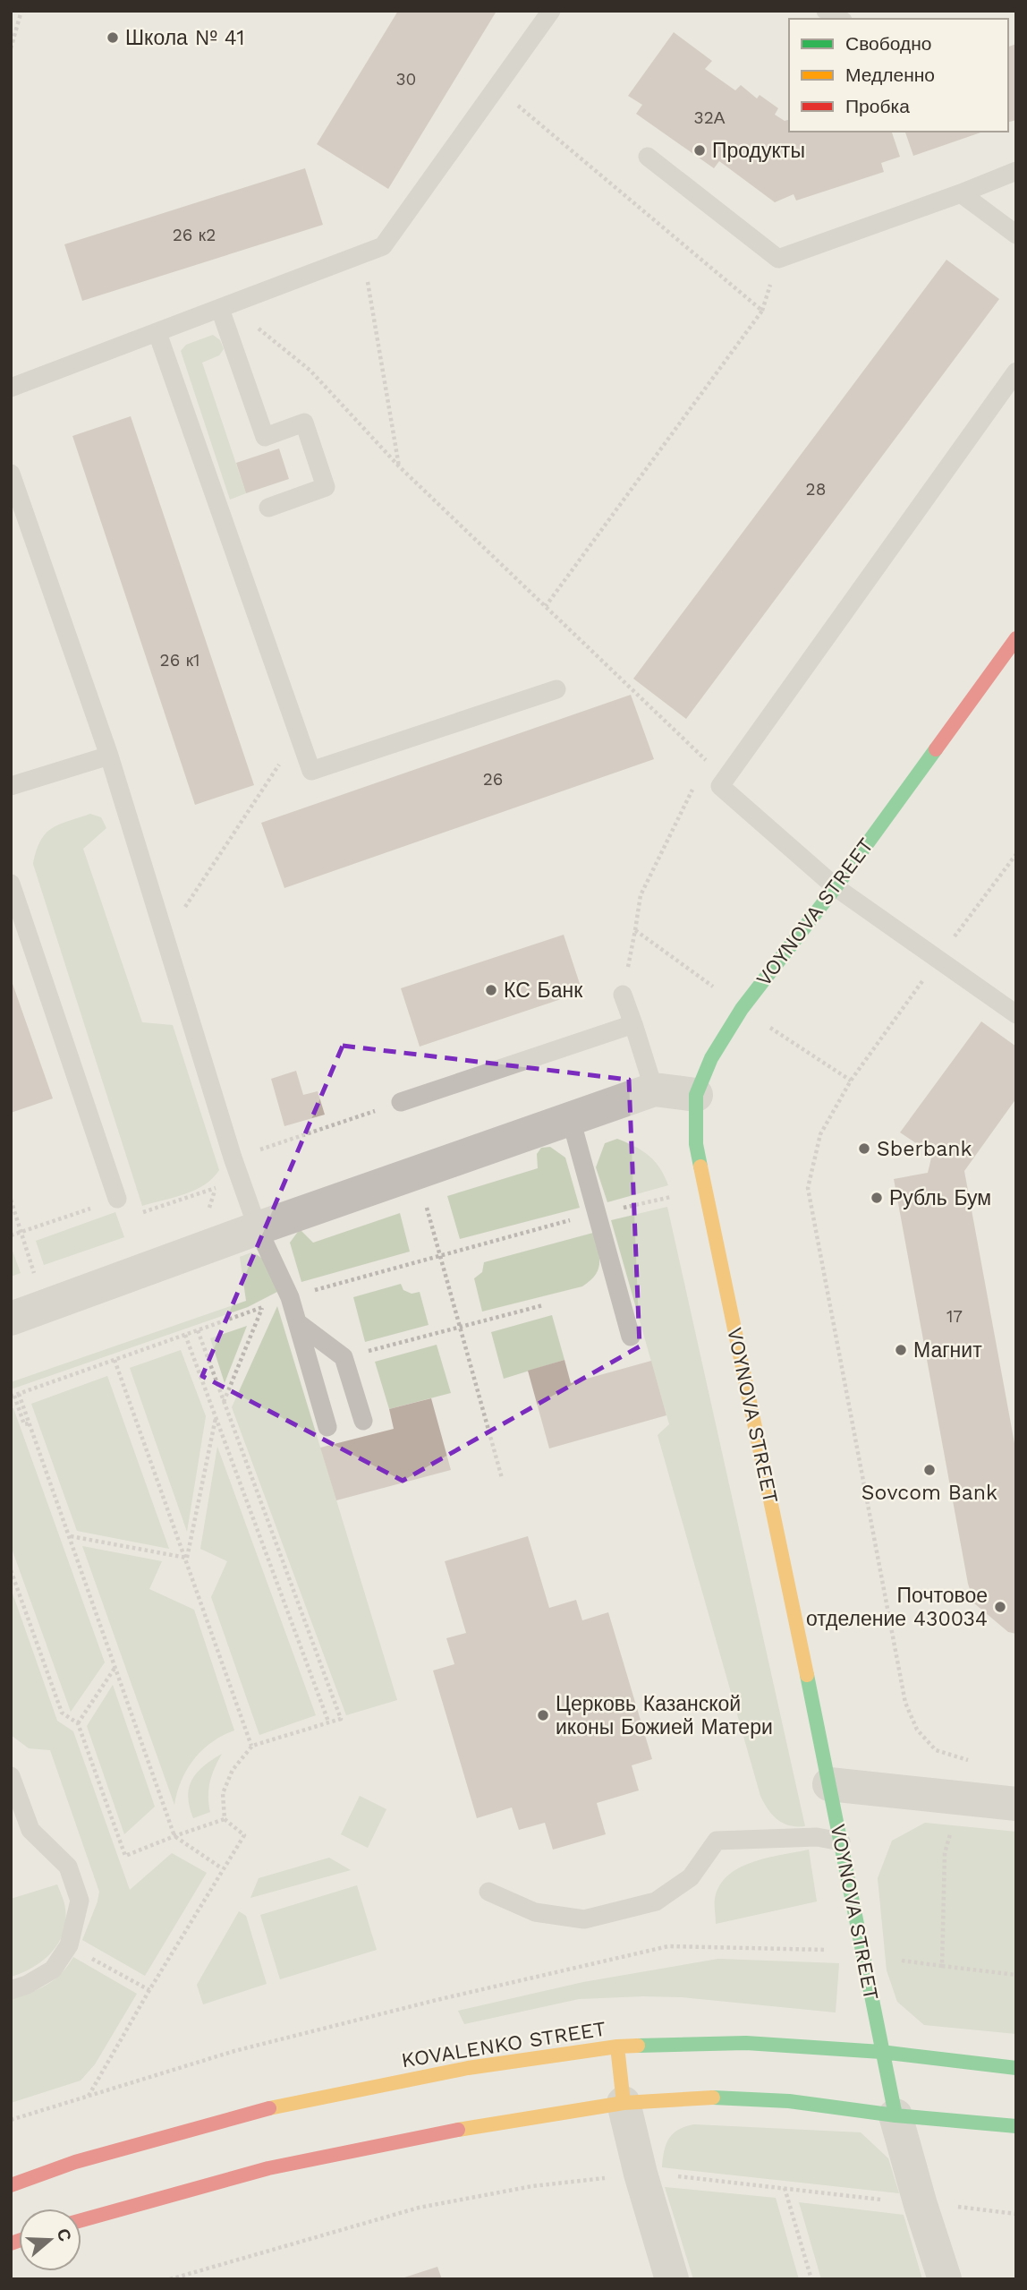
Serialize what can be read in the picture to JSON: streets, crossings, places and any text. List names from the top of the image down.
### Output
{
  "streets": {
    "main road": ["VOYNOVA STREET", "KOVALENKO STREET"]
  },
  "crossings": [
    ["VOYNOVA STREET", "KOVALENKO STREET"]
  ],
  "places": [
    "Школа № 41",
    "Продукты",
    "КС Банк",
    "Sberbank",
    "Рубль Бум",
    "Магнит",
    "Sovcom Bank",
    "Почтовое отделение 430034",
    "Церковь Казанской иконы Божией Матери"
  ],
  "house_numbers": [
    "30",
    "32А",
    "26 к2",
    "28",
    "26 к1",
    "26",
    "17"
  ],
  "legend": ["Свободно", "Медленно", "Пробка"],
  "north": "right"
}
